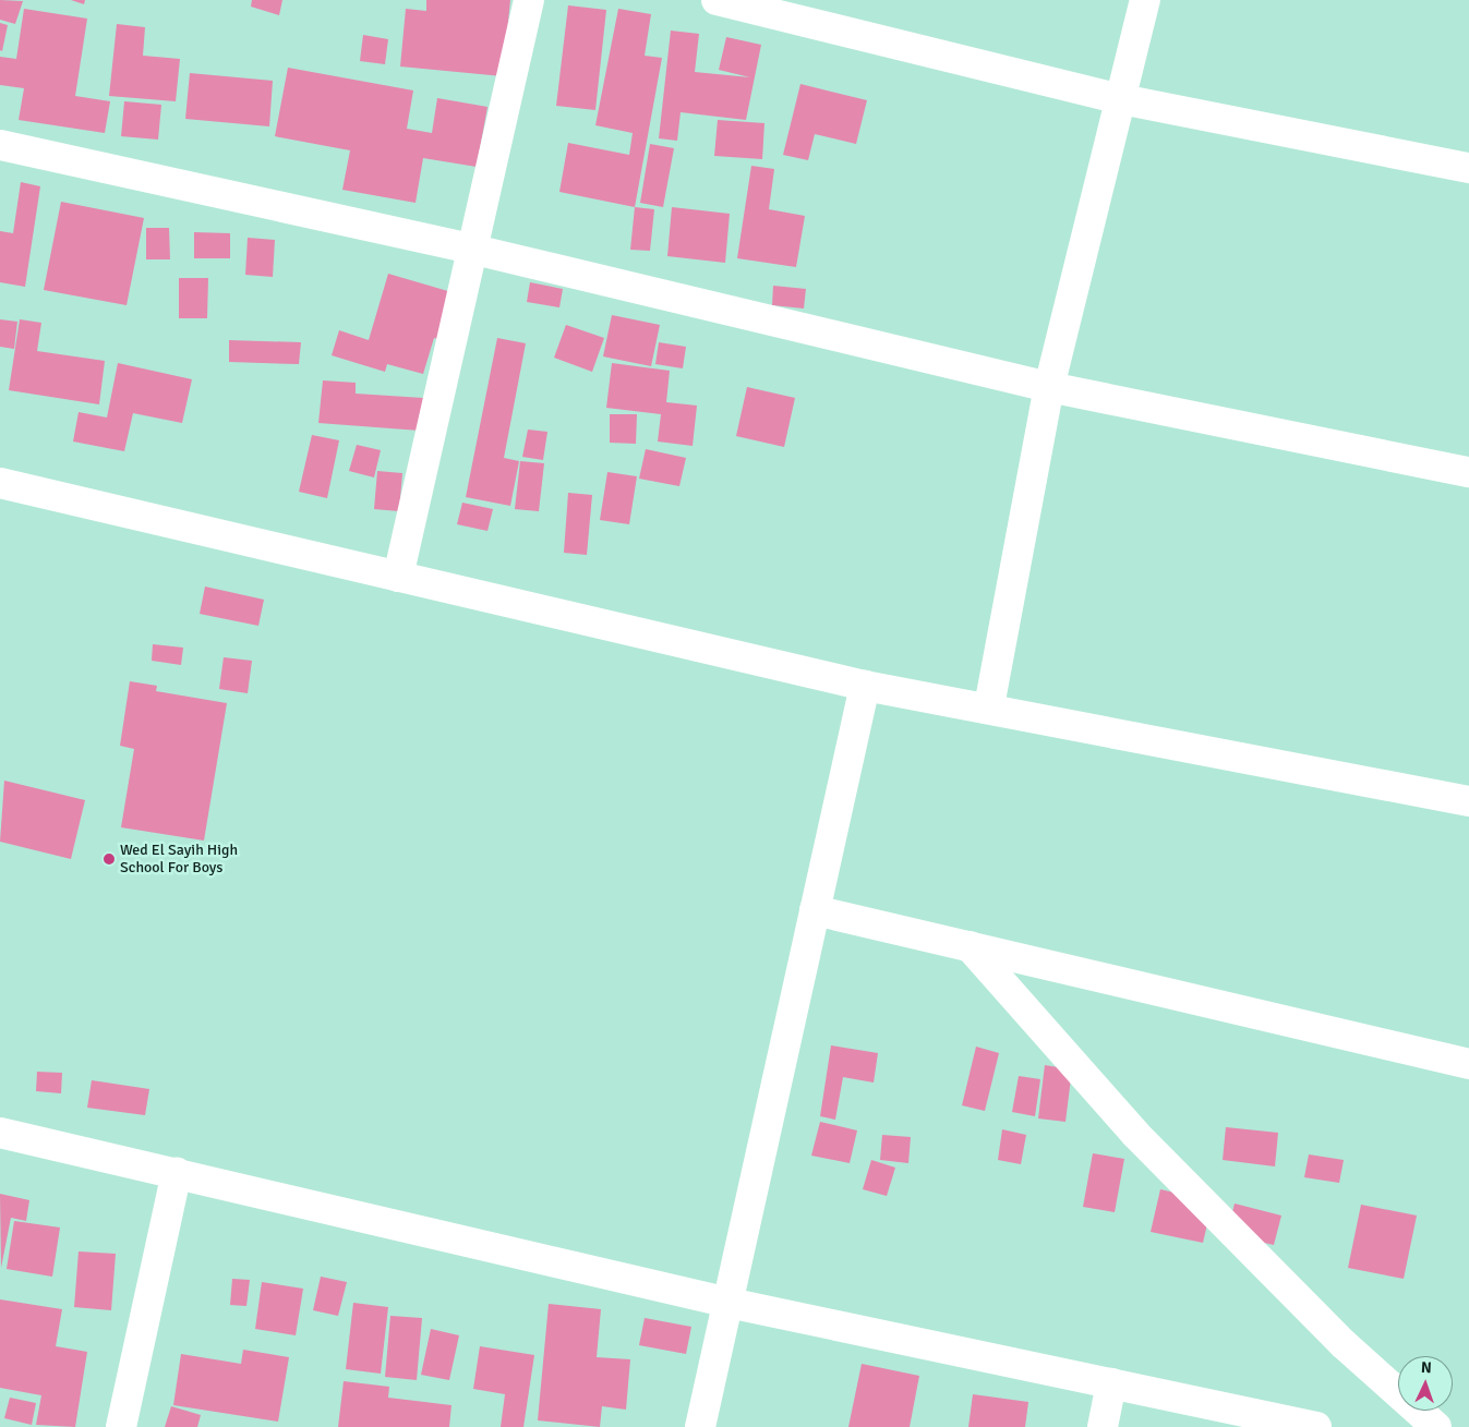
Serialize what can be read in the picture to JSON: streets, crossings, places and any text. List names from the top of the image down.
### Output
{
  "places": ["Wed El Sayih High School For Boys"],
  "north": "top"
}
